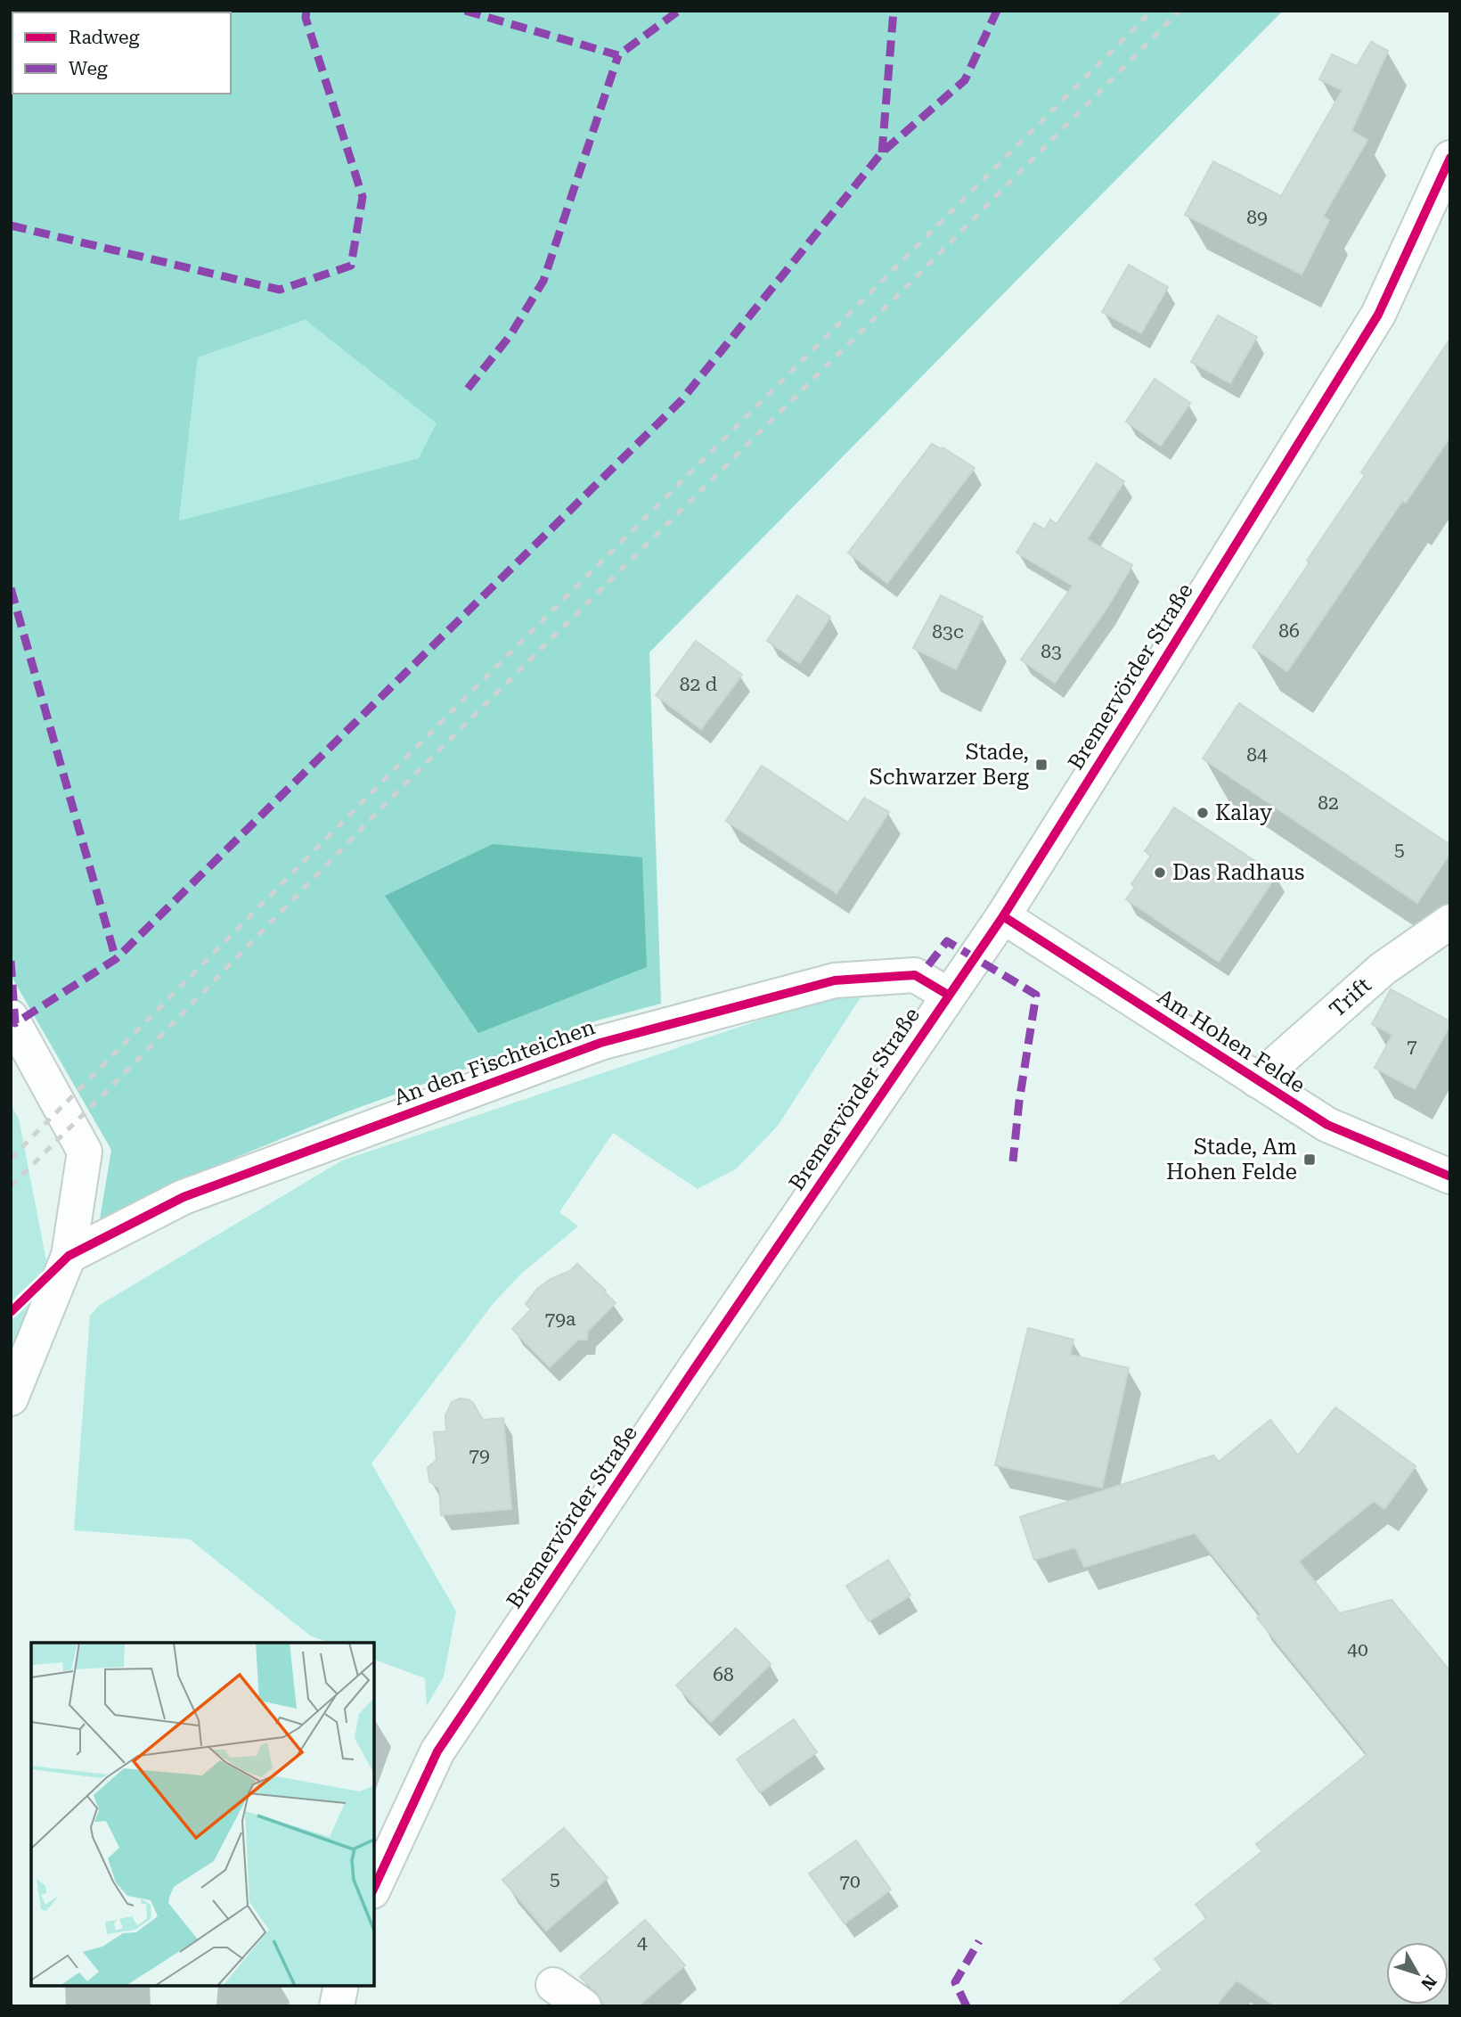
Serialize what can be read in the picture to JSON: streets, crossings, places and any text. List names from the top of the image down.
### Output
{
  "streets": {
    "street": [
      "Bremervörder Straße",
      "Trift",
      "Am Hohen Felde",
      "An den Fischteichen"
    ]
  },
  "crossings": [
    ["Bremervörder Straße", "Am Hohen Felde"],
    ["Bremervörder Straße", "An den Fischteichen"],
    ["Trift", "Am Hohen Felde"]
  ],
  "places": {
    "transit": ["Stade, Schwarzer Berg", "Stade, Am Hohen Felde"],
    "other": ["Kalay", "Das Radhaus"]
  },
  "house_numbers": [
    "89",
    "86",
    "83c",
    "83",
    "82 d",
    "84",
    "82",
    "5",
    "7",
    "79a",
    "79",
    "40",
    "68",
    "5",
    "70",
    "4"
  ],
  "legend": ["Radweg", "Weg"],
  "north": "bottom right"
}
